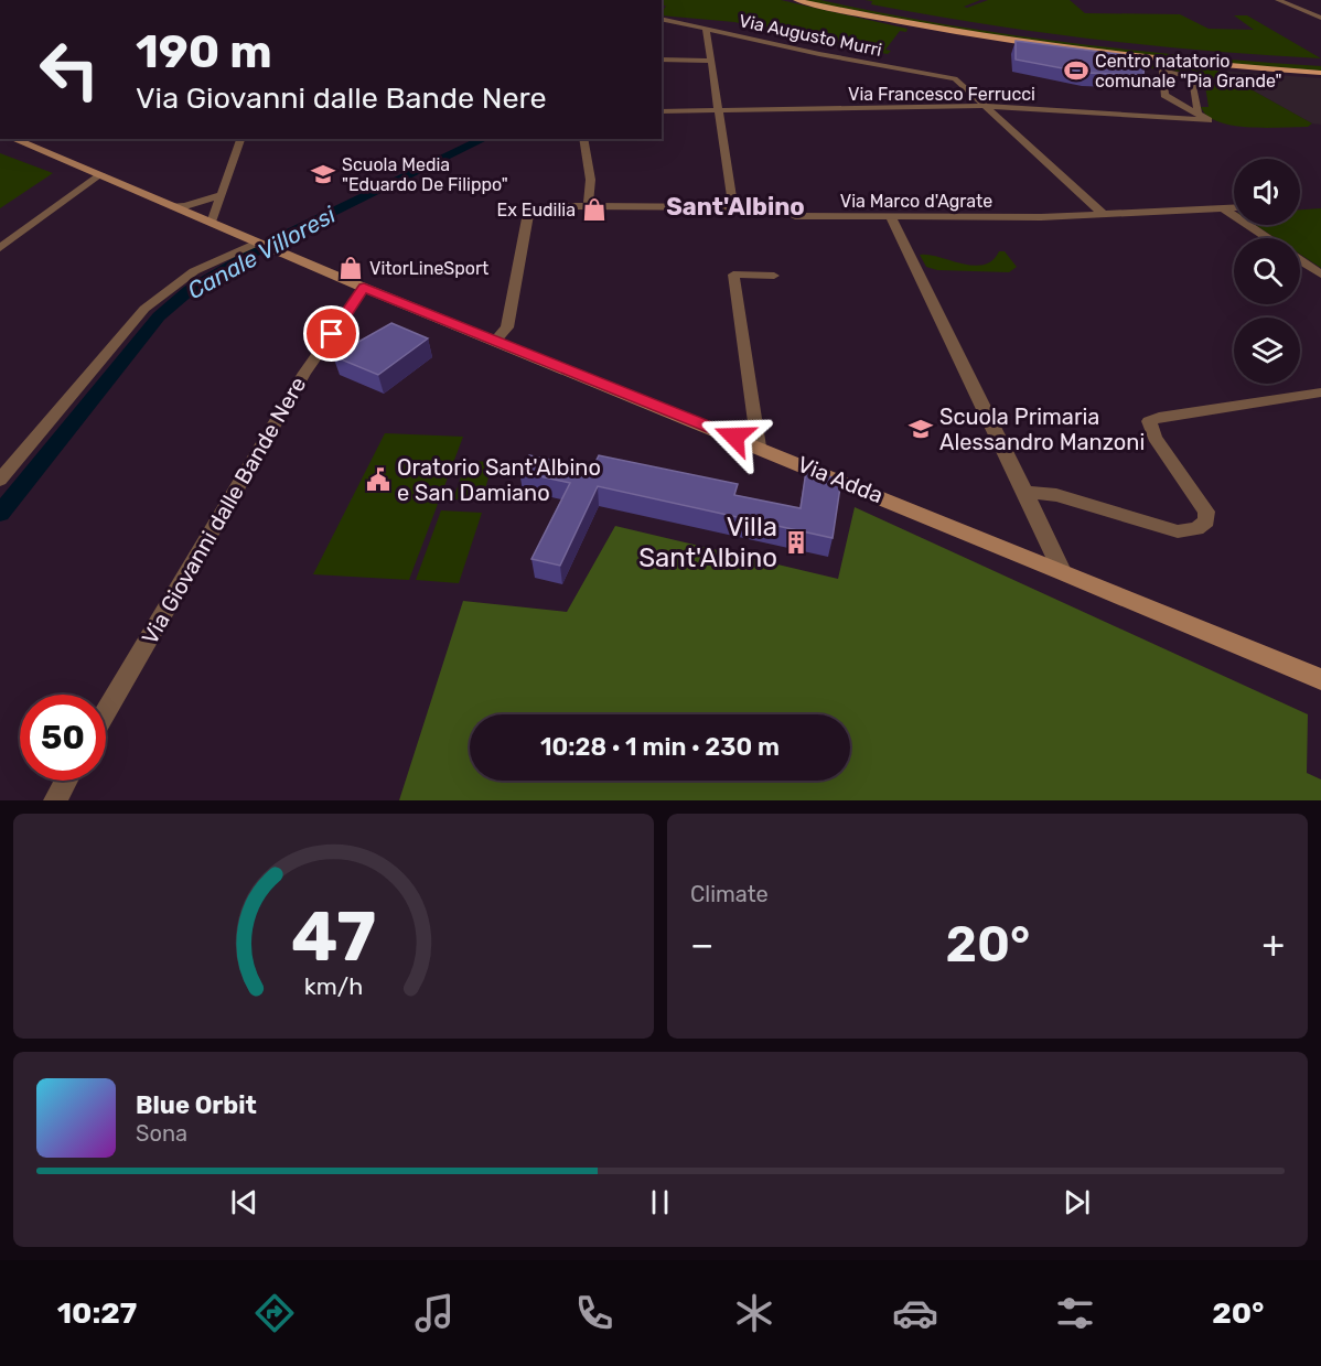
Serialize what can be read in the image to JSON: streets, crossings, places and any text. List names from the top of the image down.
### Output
{
  "streets": {
    "main road": ["Via Adda"],
    "street": [
      "Via Augusto Murri",
      "Via Francesco Ferrucci",
      "Via Marco d'Agrate",
      "Via Giovanni dalle Bande Nere"
    ]
  },
  "crossings": [
    ["Via Augusto Murri", "Via Francesco Ferrucci"],
    ["Via Marco d'Agrate", "Via Adda"],
    ["Via Adda", "Via Giovanni dalle Bande Nere"]
  ],
  "districts": ["Sant'Albino"],
  "water": ["Canale Villoresi"],
  "places": {
    "sports": ["Centro natatorio comunale \"Pia Grande\""],
    "school or university": ["Scuola Media \"Eduardo De Filippo\"", "Scuola Primaria Alessandro Manzoni"],
    "shop": ["Ex Eudilia", "VitorLineSport"],
    "public building": ["Oratorio Sant'Albino e San Damiano"],
    "building": ["Villa Sant'Albino"]
  },
  "page": {
    "turn": ["190 m", "Via Giovanni dalle Bande Nere"],
    "limit": "50",
    "trip": "10:28 · 1 min · 230 m",
    "tile": "Climate",
    "heat": ["−", "20°", "+"],
    "song": ["Blue Orbit", "Sona"],
    "tabs": ["10:27", "20°"],
    "gauge": ["47", "km/h"]
  }
}
